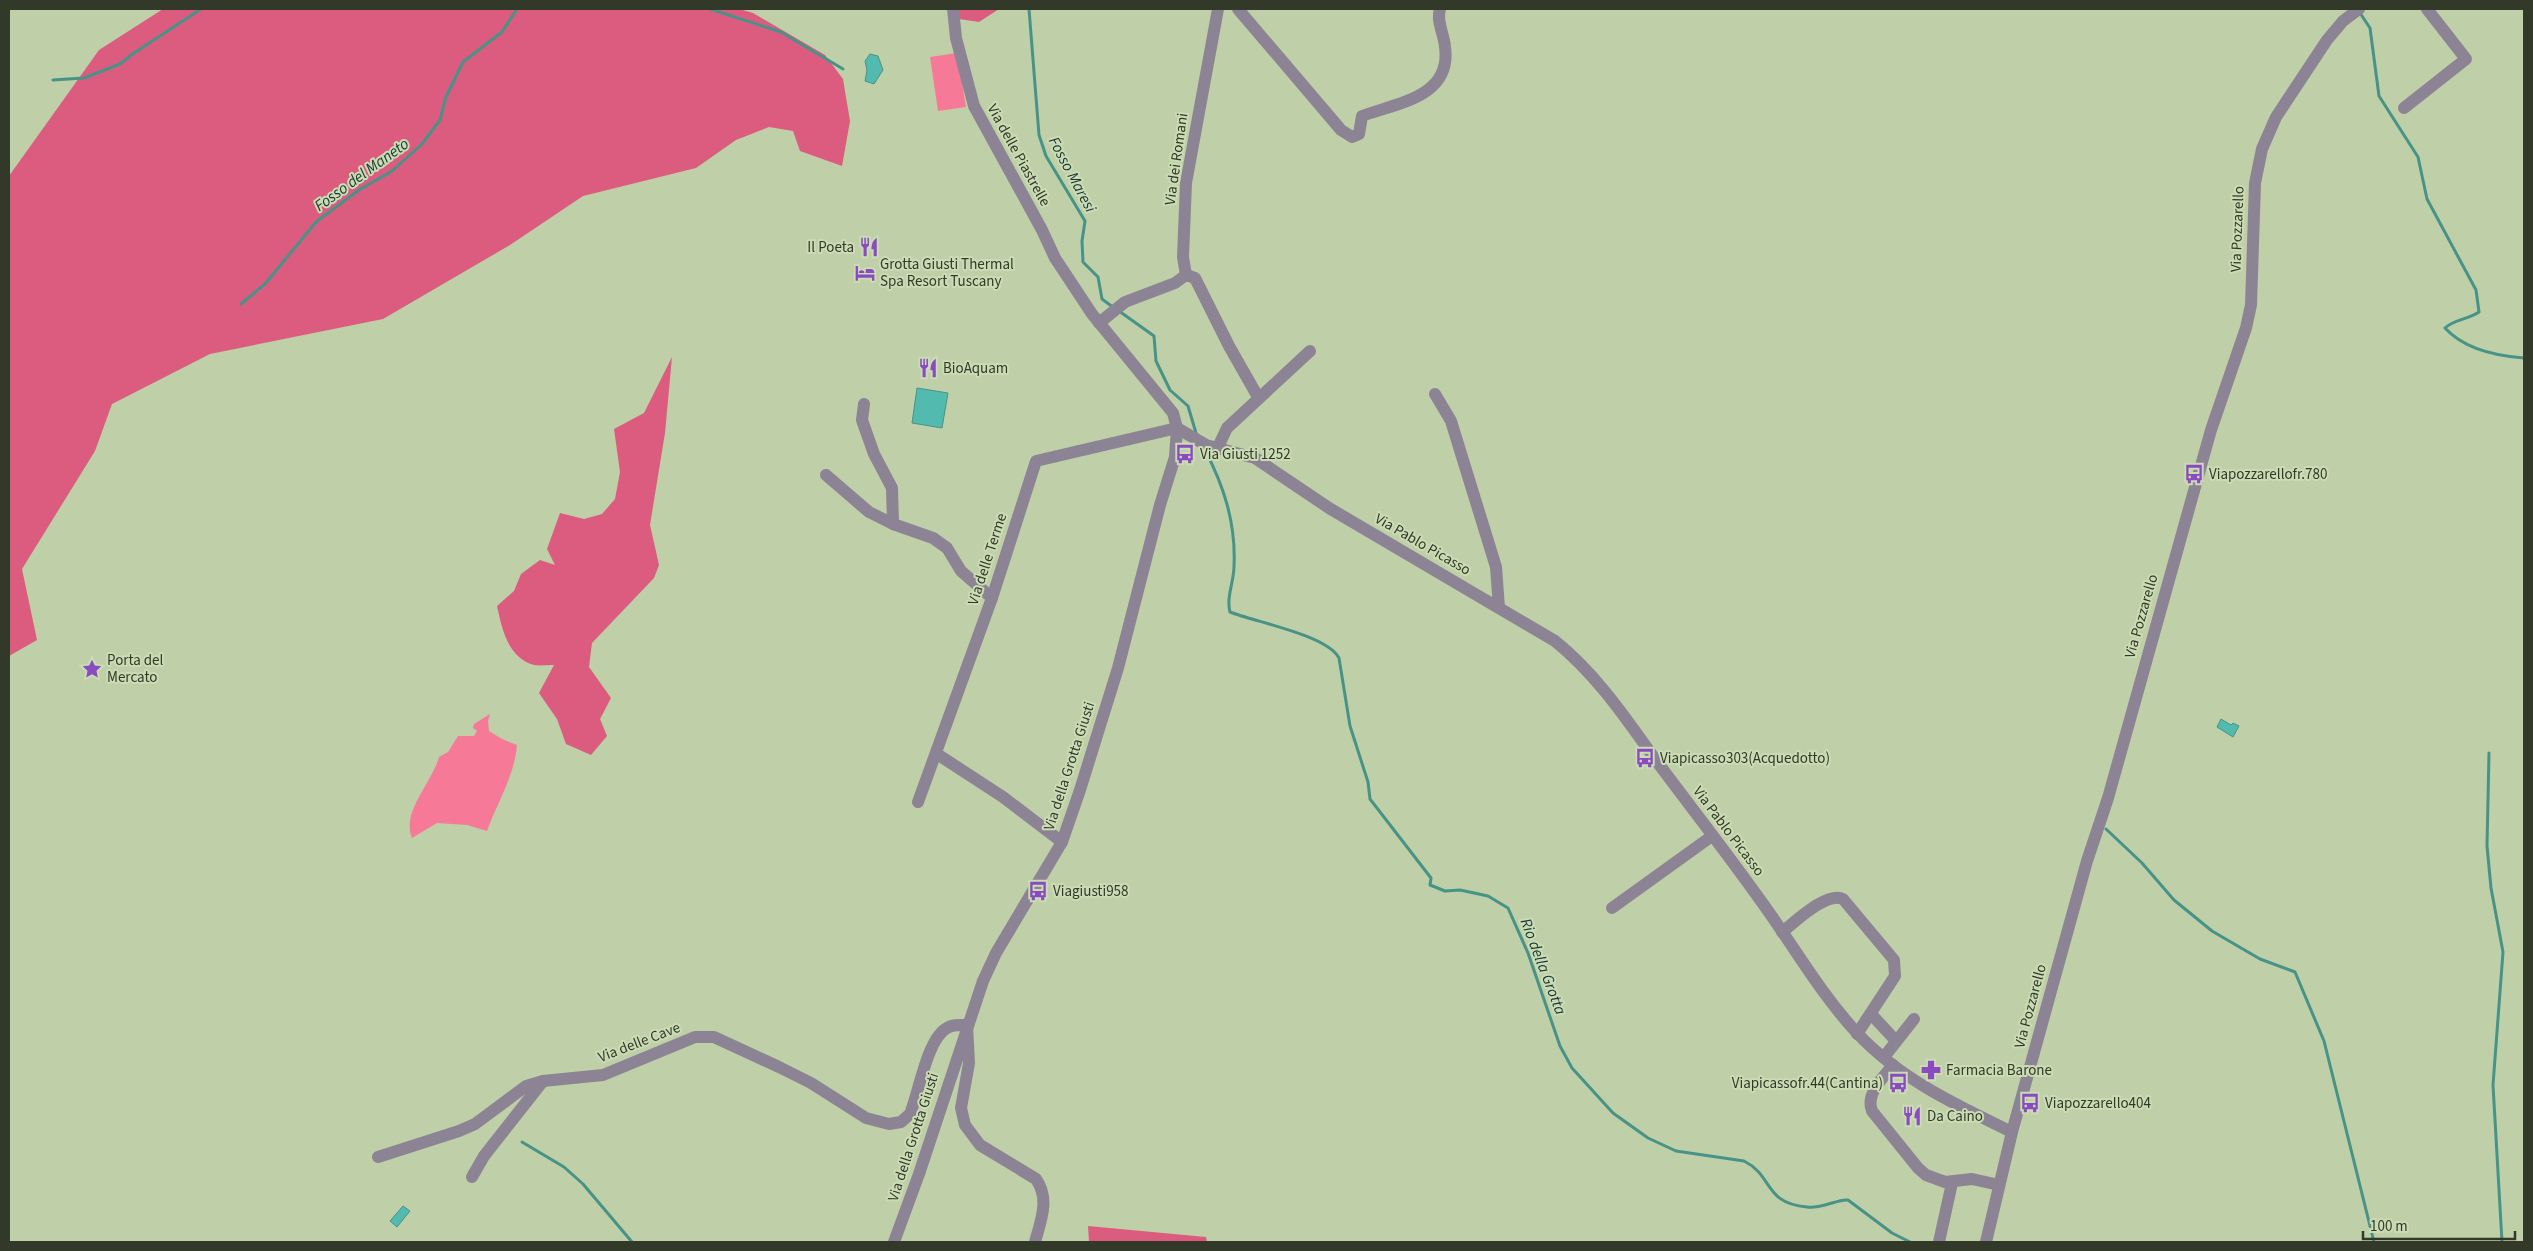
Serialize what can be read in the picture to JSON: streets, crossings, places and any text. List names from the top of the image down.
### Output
{
  "streets": {
    "street": [
      "Via delle Piastrelle",
      "Via dei Romani",
      "Via Pozzarello",
      "Via Pablo Picasso",
      "Via delle Terme",
      "Via della Grotta Giusti",
      "Via delle Cave"
    ]
  },
  "crossings": [
    ["Via delle Piastrelle", "Via della Grotta Giusti"],
    ["Via Pozzarello", "Via Pablo Picasso"],
    ["Via Pablo Picasso", "Via delle Terme"],
    ["Via Pablo Picasso", "Via della Grotta Giusti"],
    ["Via delle Terme", "Via della Grotta Giusti"],
    ["Via della Grotta Giusti", "Via delle Cave"]
  ],
  "water": ["Fosso del Maneto", "Fosso Maresi", "Rio della Grotta"],
  "places": {
    "restaurant": ["Il Poeta", "BioAquam", "Da Caino"],
    "hotel": ["Grotta Giusti Thermal Spa Resort Tuscany"],
    "bus stop": [
      "Via Giusti 1252",
      "Viapozzarellofr.780",
      "Viapicasso303(Acquedotto)",
      "Viagiusti958",
      "Viapicassofr.44(Cantina)",
      "Viapozzarello404"
    ],
    "place": ["Porta del Mercato"],
    "pharmacy": ["Farmacia Barone"]
  },
  "scale_bar": "100 m"
}
